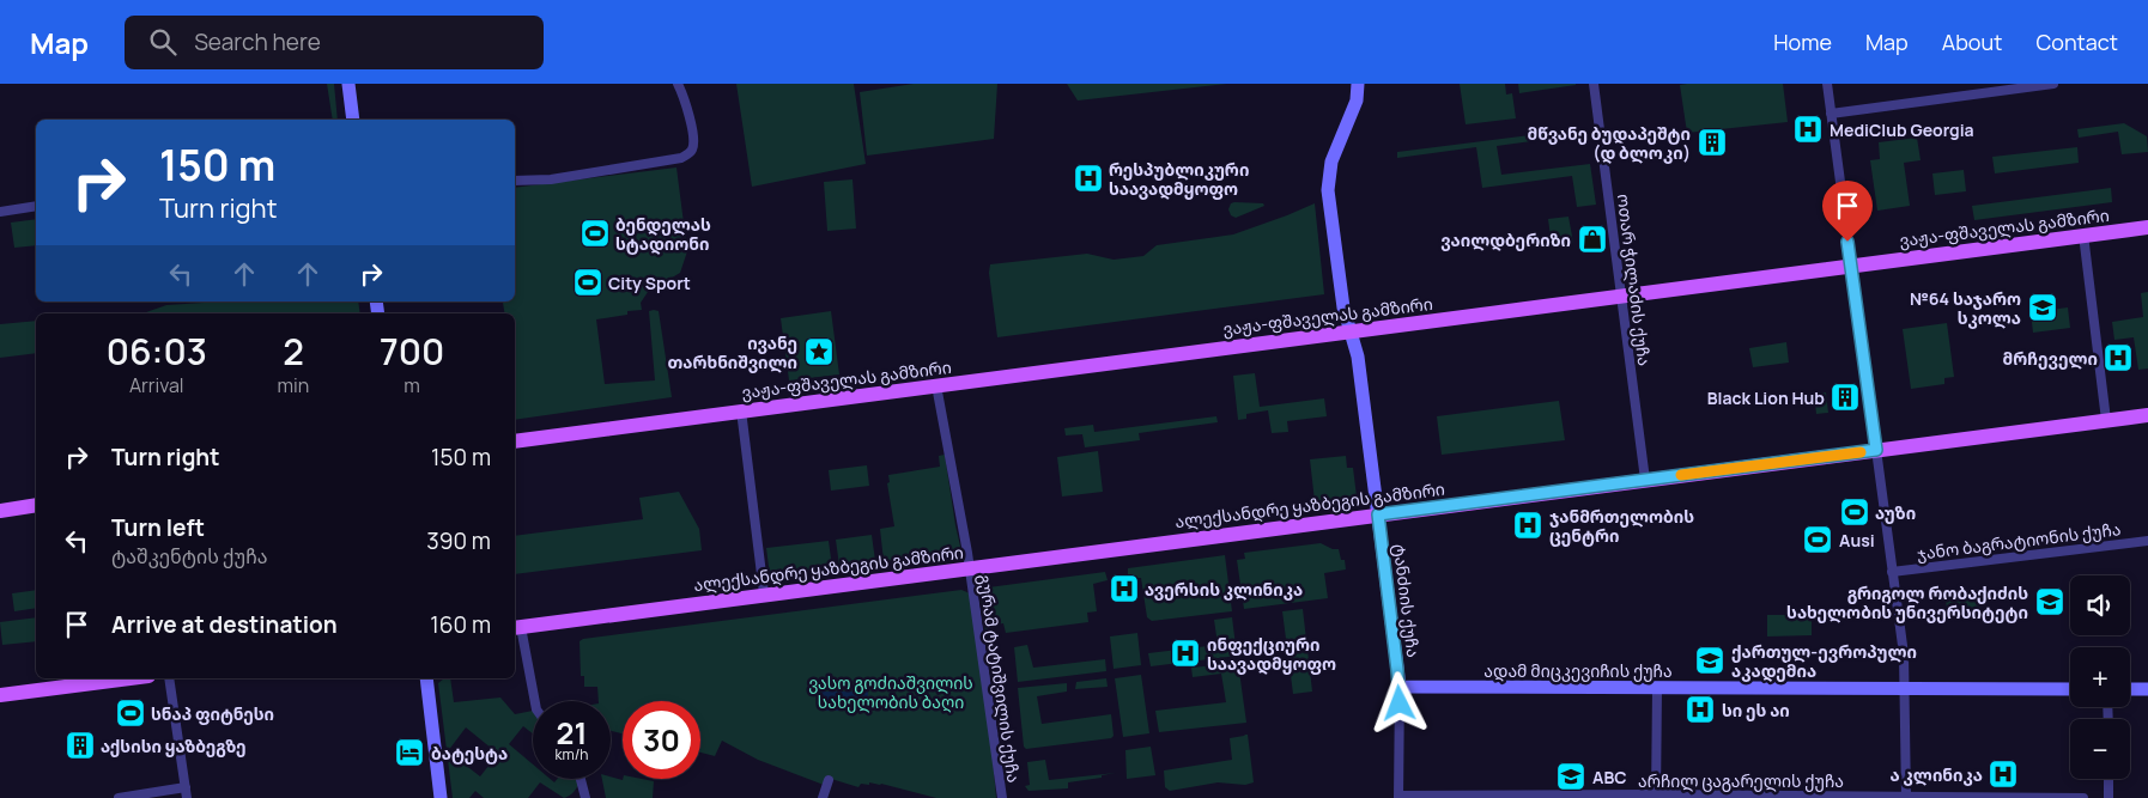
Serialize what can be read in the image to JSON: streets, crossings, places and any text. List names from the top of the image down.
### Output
{
  "streets": {
    "main road": [
      "ვაჟა-ფშაველას გამზირი",
      "ალექსანდრე ყაზბეგის გამზირი",
      "ტანძიის ქუჩა",
      "ადამ მიცკევიჩის ქუჩა"
    ],
    "street": [
      "ოთარ ჭილაძის ქუჩა",
      "ჯანო ბაგრატიონის ქუჩა",
      "გურამ ტატიშვილის ქუჩა",
      "არჩილ ცაგარელის ქუჩა"
    ]
  },
  "crossings": [
    ["ვაჟა-ფშაველას გამზირი", "ოთარ ჭილაძის ქუჩა"],
    ["ვაჟა-ფშაველას გამზირი", "ტანძიის ქუჩა"],
    ["ვაჟა-ფშაველას გამზირი", "გურამ ტატიშვილის ქუჩა"],
    ["ოთარ ჭილაძის ქუჩა", "ალექსანდრე ყაზბეგის გამზირი"],
    ["ალექსანდრე ყაზბეგის გამზირი", "ტანძიის ქუჩა"],
    ["ალექსანდრე ყაზბეგის გამზირი", "გურამ ტატიშვილის ქუჩა"],
    ["ტანძიის ქუჩა", "ადამ მიცკევიჩის ქუჩა"],
    ["ტანძიის ქუჩა", "არჩილ ცაგარელის ქუჩა"]
  ],
  "parks": ["ვასო გოძიაშვილის სახელობის ბაღი"],
  "places": {
    "hospital": [
      "MediClub Georgia",
      "რესპუბლიკური საავადმყოფო",
      "მრჩეველი",
      "ჯანმრთელობის ცენტრი",
      "ავერსის კლინიკა",
      "ინფექციური საავადმყოფო",
      "სი ეს აი",
      "ა კლინიკა"
    ],
    "building": ["მწვანე ბუდაპეშტი (დ ბლოკი)", "Black Lion Hub", "აქსისი ყაზბეგზე"],
    "sports": [
      "ბენდელას სტადიონი",
      "City Sport",
      "აუზი",
      "Ausi",
      "სნაპ ფიტნესი"
    ],
    "shop": ["ვაილდბერიზი"],
    "school or university": [
      "№64 საჯარო სკოლა",
      "გრიგოლ რობაქიძის სახელობის უნივერსიტეტი",
      "ქართულ-ევროპული აკადემია",
      "ABC"
    ],
    "place": ["ივანე თარხნიშვილი"],
    "hotel": ["ბატესტა"]
  },
  "page": {
    "header": "Map",
    "search": "Search here",
    "nav": [
      "Home",
      "Map",
      "About",
      "Contact"
    ],
    "turn": ["150 m", "Turn right"],
    "eta": [
      "06:03",
      "Arrival",
      "2",
      "min",
      "700",
      "m"
    ],
    "list": [
      {
        "name": "Turn right",
        "value": "150 m"
      },
      {
        "name": "Turn left",
        "note": "ტაშკენტის ქუჩა",
        "value": "390 m"
      },
      {
        "name": "Arrive at destination",
        "value": "160 m"
      }
    ],
    "map_buttons": ["+", "−"],
    "speed": "21 km/h",
    "limit": "30"
  }
}
